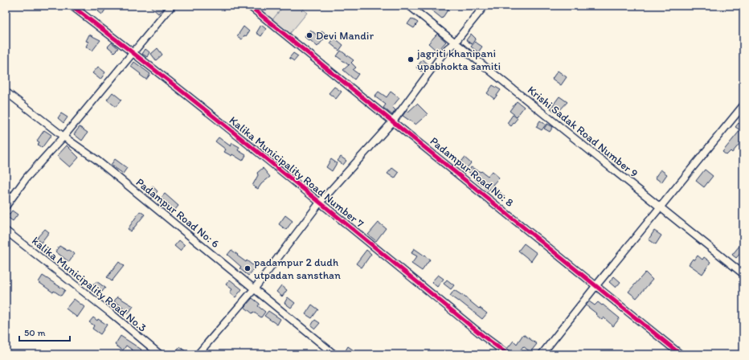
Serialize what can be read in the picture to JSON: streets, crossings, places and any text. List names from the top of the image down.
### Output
{
  "streets": {
    "street": [
      "Krishi Sadak Road Number 9",
      "Kalika Municipality Road Number 7",
      "Padampur Road No: 8",
      "Padampur Road No: 6",
      "kalika Municipality Road No.3"
    ]
  },
  "places": ["Devi Mandir", "jagriti khanipani upabhokta samiti", "padampur 2 dudh utpadan sansthan"],
  "scale_bar": "50 m"
}
